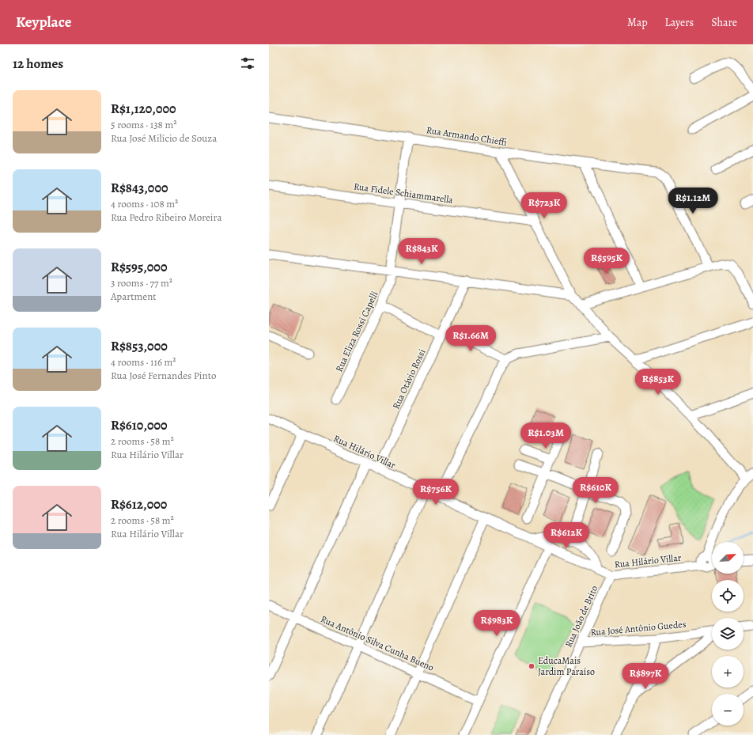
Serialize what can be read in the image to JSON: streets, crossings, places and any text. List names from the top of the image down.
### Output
{
  "streets": {
    "street": [
      "Rua Armando Chieffi",
      "Rua Fidele Schiammarella",
      "Rua Eliza Rossi Capelli",
      "Rua Otávio Rossi",
      "Rua Hilário Villar",
      "Rua João de Brito",
      "Rua José Antônio Guedes",
      "Rua Antônio Silva Cunha Bueno"
    ]
  },
  "crossings": [
    ["Rua Armando Chieffi", "Rua Eliza Rossi Capelli"],
    ["Rua Fidele Schiammarella", "Rua Eliza Rossi Capelli"],
    ["Rua Otávio Rossi", "Rua Hilário Villar"],
    ["Rua Hilário Villar", "Rua João de Brito"],
    ["Rua João de Brito", "Rua José Antônio Guedes"]
  ],
  "places": ["EducaMais Jardim Paraíso"],
  "north": "top right",
  "page": {
    "header": "Keyplace",
    "nav": ["Map", "Layers", "Share"],
    "heading": "12 homes",
    "list": [
      {
        "name": "R$1,120,000",
        "note": "5 rooms · 138 m² · Rua José Milício de Souza"
      },
      {
        "name": "R$843,000",
        "note": "4 rooms · 108 m² · Rua Pedro Ribeiro Moreira"
      },
      {
        "name": "R$595,000",
        "note": "3 rooms · 77 m² · Apartment"
      },
      {
        "name": "R$853,000",
        "note": "4 rooms · 116 m² · Rua José Fernandes Pinto"
      },
      {
        "name": "R$610,000",
        "note": "2 rooms · 58 m² · Rua Hilário Villar"
      },
      {
        "name": "R$612,000",
        "note": "2 rooms · 58 m² · Rua Hilário Villar"
      }
    ],
    "price": [
      "R$1.12M",
      "R$723K",
      "R$843K",
      "R$595K",
      "R$1.66M",
      "R$853K",
      "R$1.03M",
      "R$610K",
      "R$756K",
      "R$612K",
      "R$983K",
      "R$897K"
    ],
    "map_buttons": ["+", "−"]
  }
}
